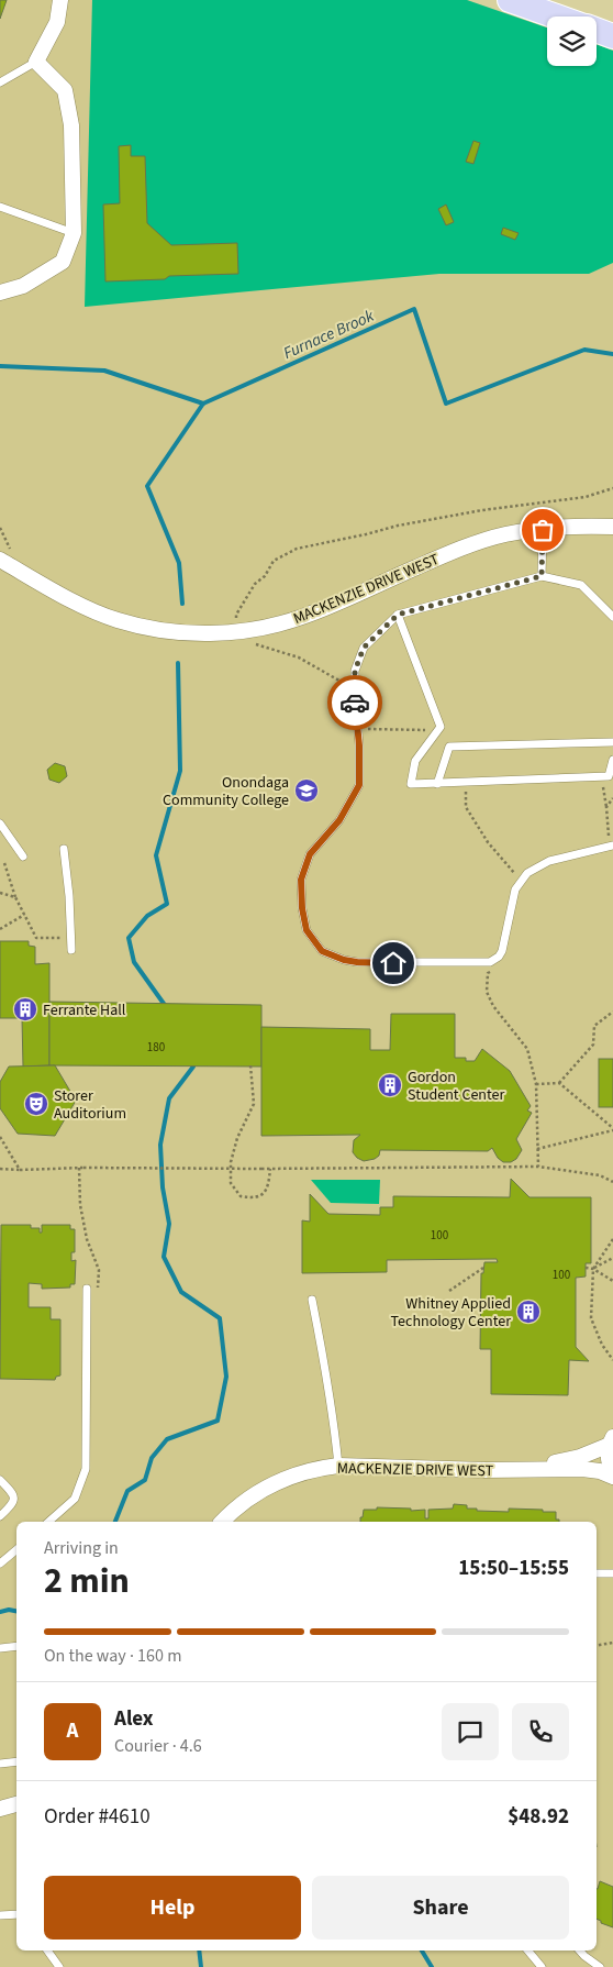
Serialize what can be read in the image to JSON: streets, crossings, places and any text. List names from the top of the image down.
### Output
{
  "streets": {
    "street": ["MACKENZIE DRIVE WEST"]
  },
  "water": ["Furnace Brook"],
  "places": {
    "school or university": ["Onondaga Community College"],
    "building": ["Ferrante Hall", "Gordon Student Center", "Whitney Applied Technology Center"],
    "theatre": ["Storer Auditorium"]
  },
  "house_numbers": ["180", "100", "100"],
  "page": {
    "heading": ["2 min", "Arriving in", "15:50–15:55"],
    "panel": [
      "Alex",
      "Courier · 4.6",
      "Order #4610",
      "$48.92"
    ],
    "bar": "On the way · 160 m",
    "round": "A",
    "buttons": ["Help", "Share"]
  }
}
